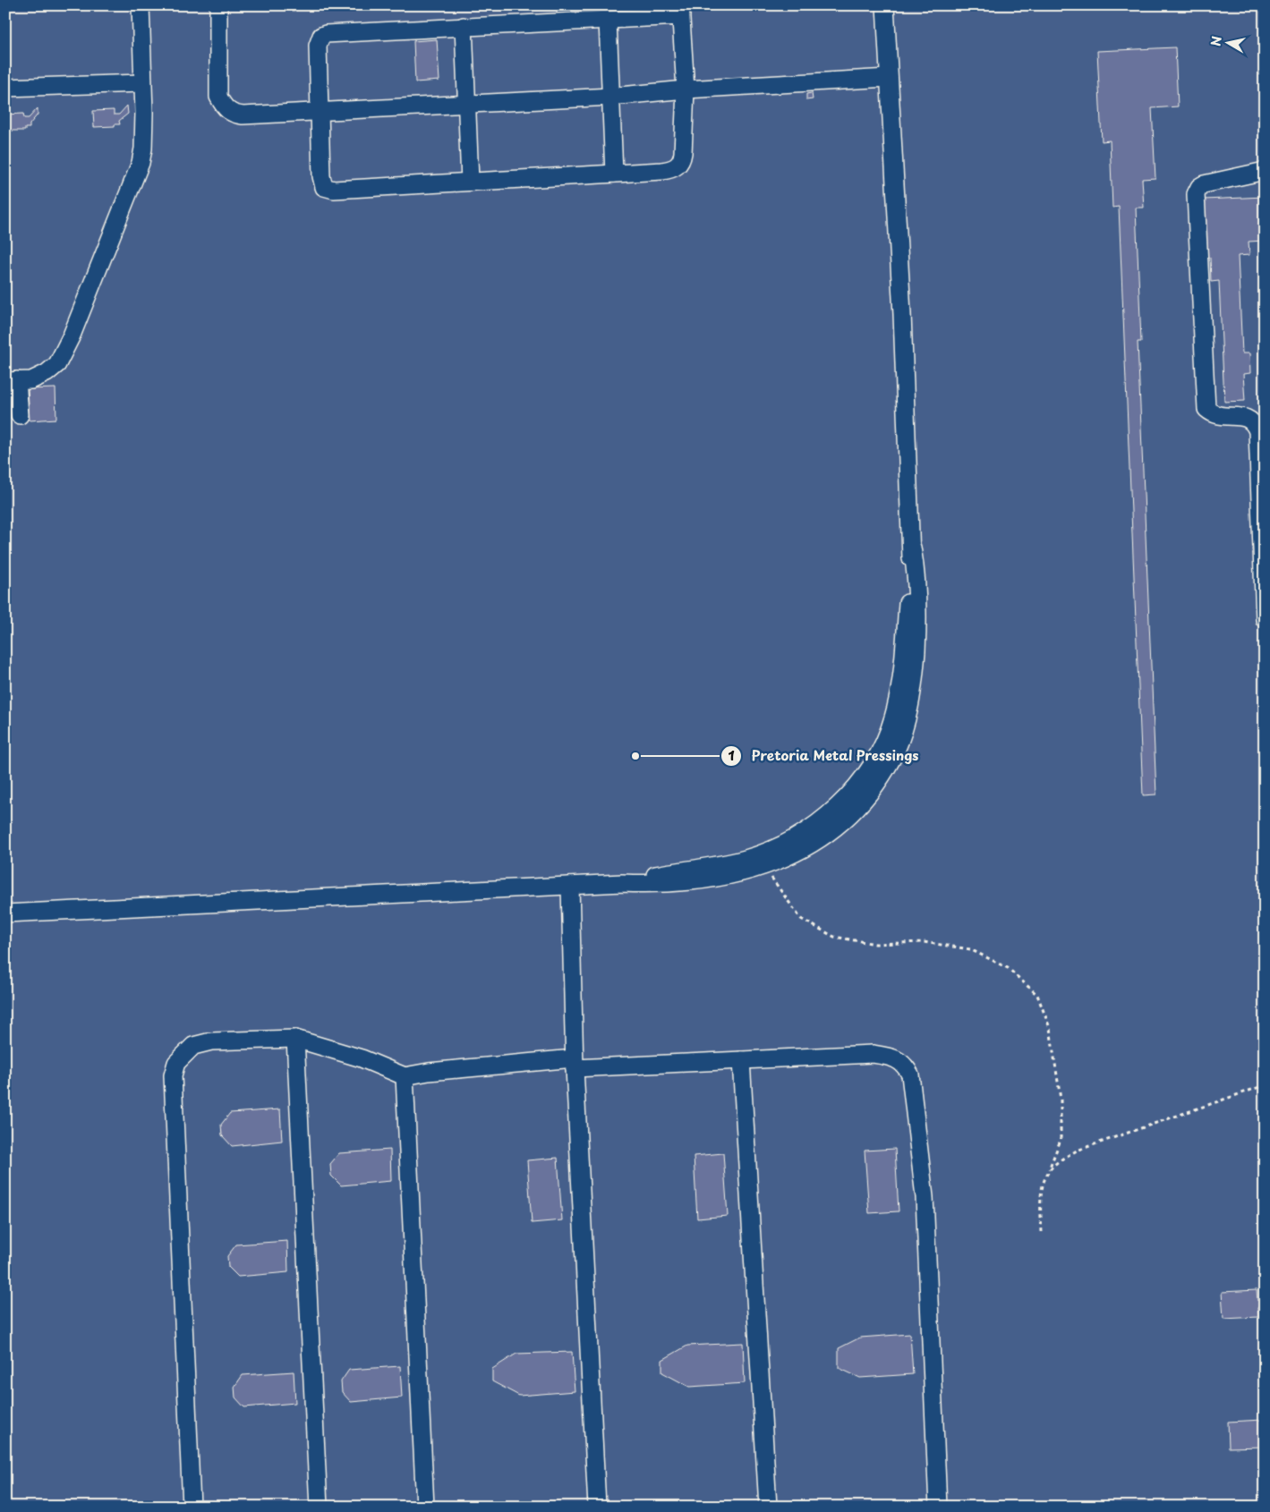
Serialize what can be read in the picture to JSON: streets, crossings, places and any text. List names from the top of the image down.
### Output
{
  "places": ["Pretoria Metal Pressings"],
  "north": "left"
}
